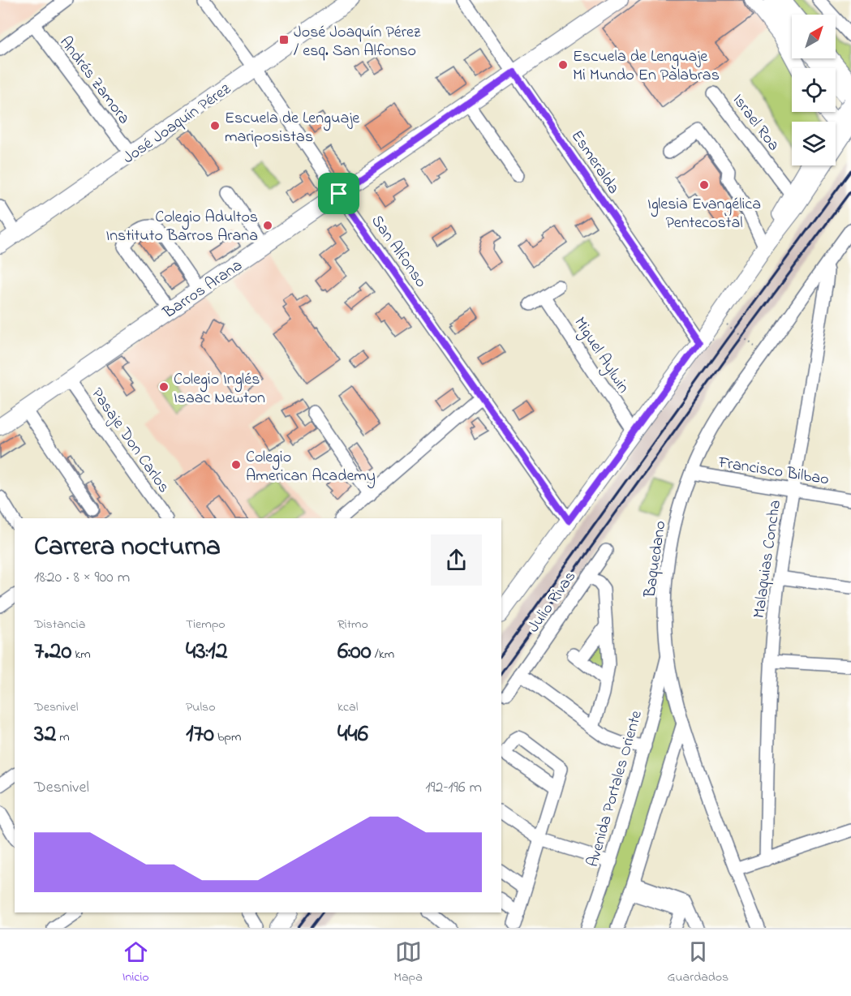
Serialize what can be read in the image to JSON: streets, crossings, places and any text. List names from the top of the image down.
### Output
{
  "streets": {
    "main road": ["José Joaquín Pérez", "Barros Arana"],
    "street": [
      "Andrés Zamora",
      "Israel Roa",
      "Esmeralda",
      "San Alfonso",
      "Miguel Aylwin",
      "Pasaje Don Carlos",
      "Francisco Bilbao",
      "Baquedano",
      "Malaquias Concha",
      "Julio Rivas",
      "Avenida Portales Oriente"
    ]
  },
  "crossings": [
    ["Andrés Zamora", "José Joaquín Pérez"],
    ["José Joaquín Pérez", "San Alfonso"],
    ["Esmeralda", "Barros Arana"],
    ["San Alfonso", "Barros Arana"],
    ["Barros Arana", "Pasaje Don Carlos"],
    ["Francisco Bilbao", "Baquedano"],
    ["Francisco Bilbao", "Malaquias Concha"],
    ["Baquedano", "Malaquias Concha"],
    ["Baquedano", "Avenida Portales Oriente"]
  ],
  "places": {
    "transit": ["José Joaquín Pérez / esq. San Alfonso"],
    "other": [
      "Escuela de Lenguaje Mi Mundo En Palabras",
      "Escuela de Lenguaje mariposistas",
      "Iglesia Evangélica Pentecostal",
      "Colegio Adultos Instituto Barros Arana",
      "Colegio Inglés Isaac Newton",
      "Colegio American Academy"
    ]
  },
  "north": "top right",
  "page": {
    "heading": ["Carrera nocturna", "18:20 · 8 × 900 m"],
    "stats": [
      ["Distancia", "7.20 km"],
      ["Tiempo", "43:12"],
      ["Ritmo", "6:00 /km"],
      ["Desnivel", "32 m"],
      ["Pulso", "170 bpm"],
      ["kcal", "446"]
    ],
    "chart": ["Desnivel", "192–196 m"],
    "tabs": ["Inicio", "Mapa", "Guardados"]
  }
}
